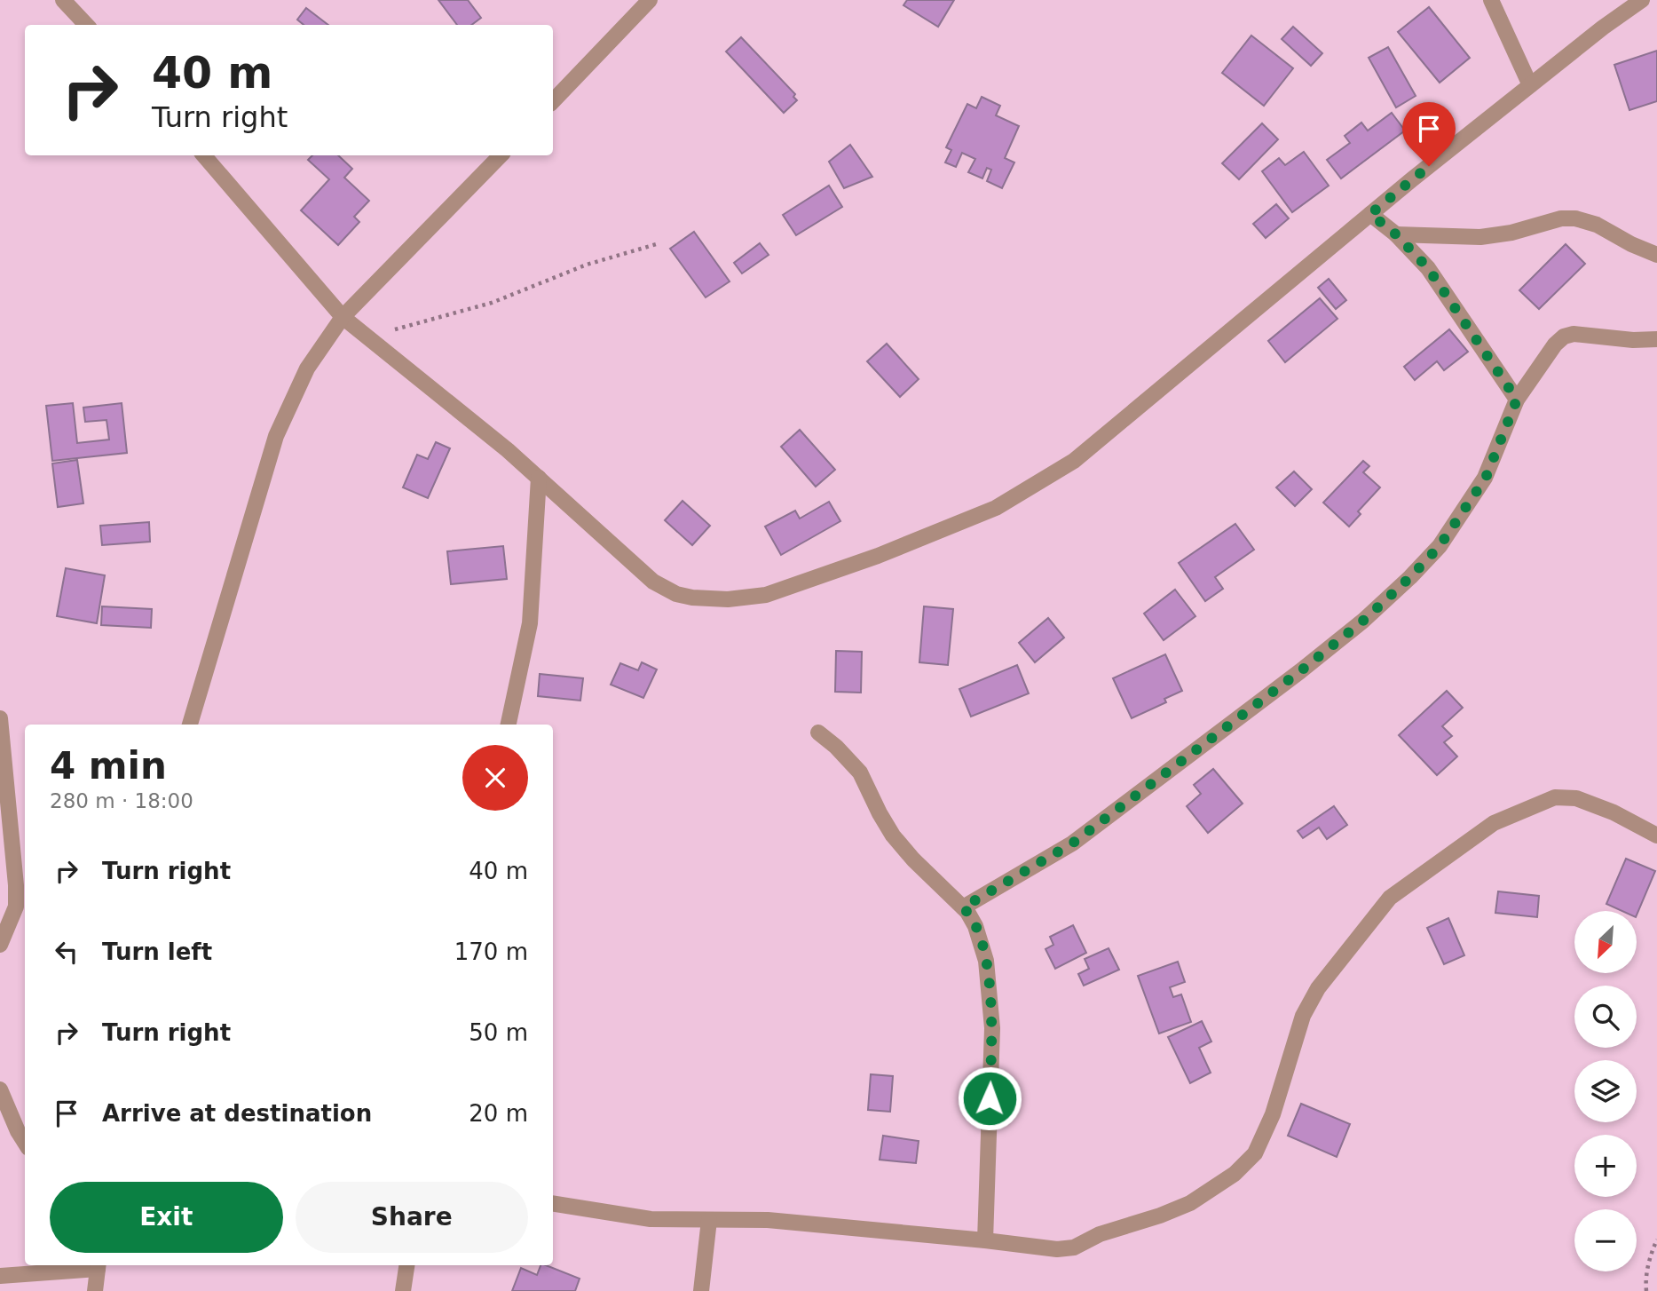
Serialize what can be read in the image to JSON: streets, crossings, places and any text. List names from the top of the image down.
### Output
{
  "north": "bottom left",
  "page": {
    "turn": ["40 m", "Turn right"],
    "heading": ["4 min", "280 m · 18:00"],
    "list": [
      {
        "name": "Turn right",
        "value": "40 m"
      },
      {
        "name": "Turn left",
        "value": "170 m"
      },
      {
        "name": "Turn right",
        "value": "50 m"
      },
      {
        "name": "Arrive at destination",
        "value": "20 m"
      }
    ],
    "map_buttons": ["+", "−"],
    "buttons": ["Exit", "Share"]
  }
}
